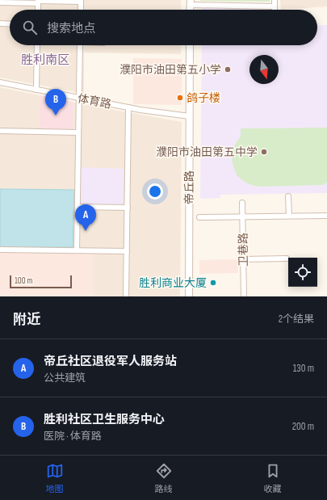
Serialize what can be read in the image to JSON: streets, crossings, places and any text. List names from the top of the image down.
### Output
{
  "streets": {
    "street": ["体育路", "帝丘路", "卫巷路"]
  },
  "crossings": [
    ["体育路", "帝丘路"]
  ],
  "districts": ["胜利南区"],
  "places": [
    "濮阳市油田第五小学",
    "鸽子楼",
    "濮阳市油田第五中学",
    "胜利商业大厦"
  ],
  "scale_bar": "100 m",
  "north": "bottom",
  "page": {
    "search": "搜索地点",
    "pins": ["B", "A"],
    "scale": "100 m",
    "heading": ["附近", "2个结果"],
    "list": [
      {
        "mark": "A",
        "name": "帝丘社区退役军人服务站",
        "note": "公共建筑",
        "value": "130 m"
      },
      {
        "mark": "B",
        "name": "胜利社区卫生服务中心",
        "note": "医院 · 体育路",
        "value": "200 m"
      }
    ],
    "nav": ["地图", "路线", "收藏"]
  }
}
